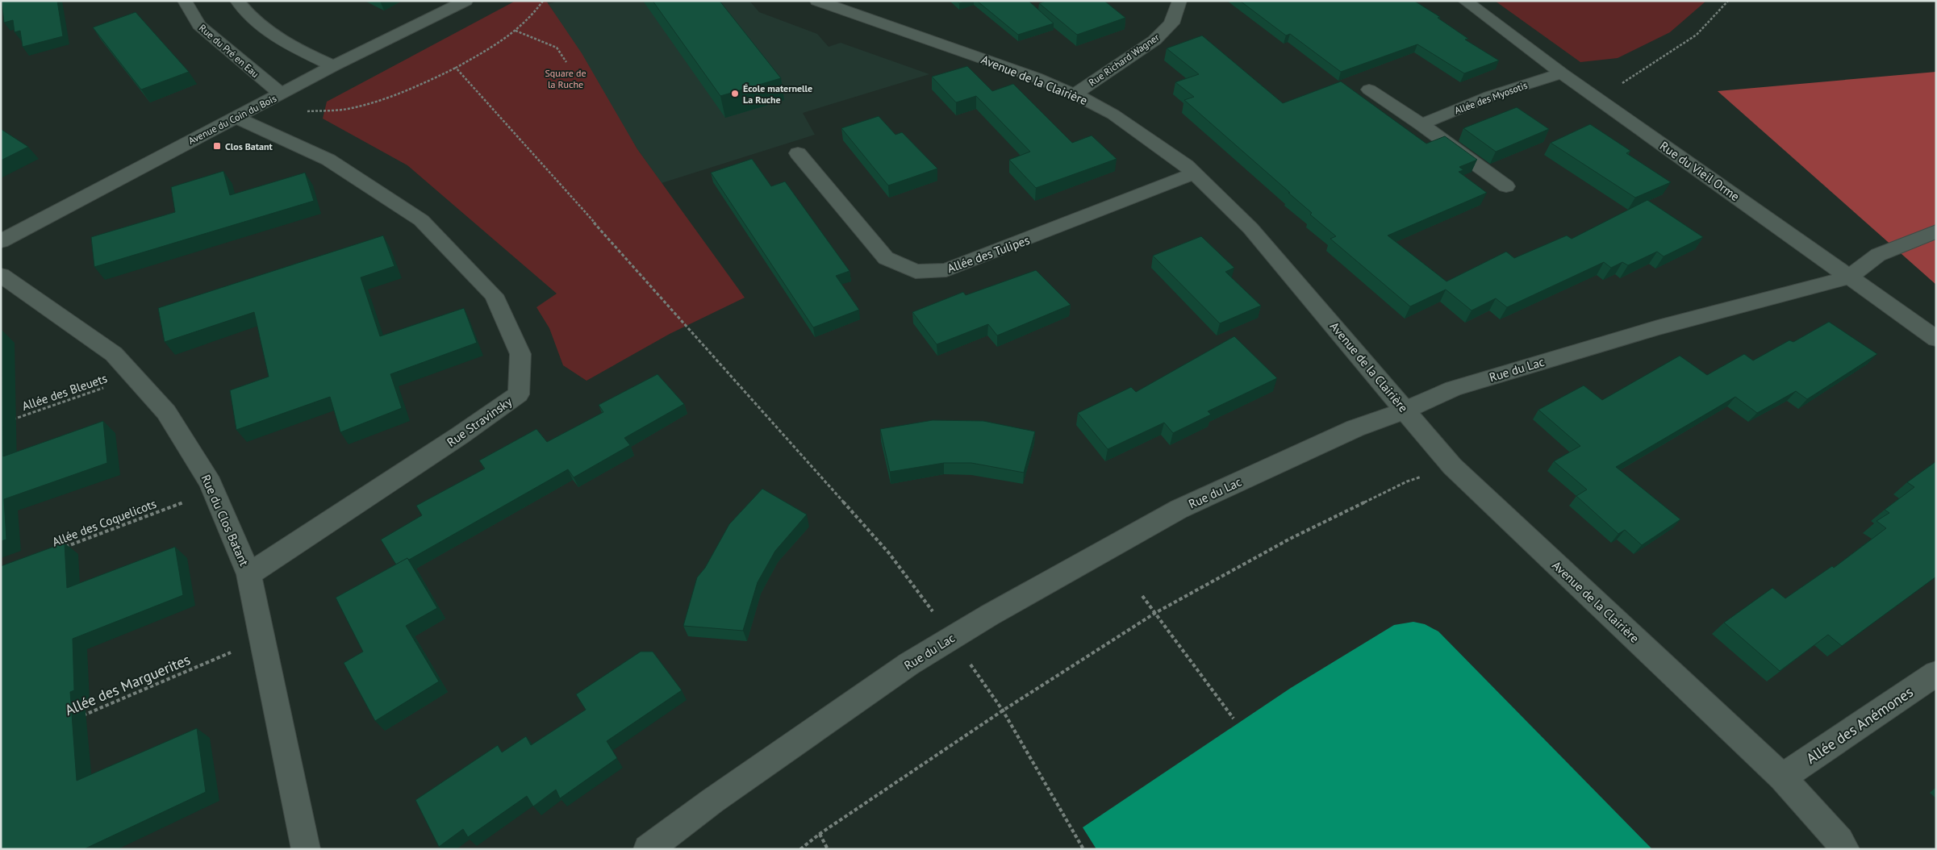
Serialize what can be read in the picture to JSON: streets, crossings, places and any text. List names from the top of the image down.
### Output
{
  "streets": {
    "street": [
      "Rue du Pré en Eau",
      "Rue Richard Wagner",
      "Avenue de la Clairière",
      "Allée des Myosotis",
      "Avenue du Coin du Bois",
      "Rue du Vieil Orme",
      "Allée des Tulipes",
      "Rue du Lac",
      "Rue Stravinsky",
      "Rue du Clos Batant",
      "Allée des Anémones"
    ],
    "path": ["Allée des Bleuets", "Allée des Coquelicots", "Allée des Marguerites"]
  },
  "crossings": [
    ["Rue du Pré en Eau", "Avenue du Coin du Bois"],
    ["Rue Richard Wagner", "Avenue de la Clairière"],
    ["Avenue de la Clairière", "Allée des Tulipes"],
    ["Avenue de la Clairière", "Rue du Lac"],
    ["Avenue de la Clairière", "Allée des Anémones"],
    ["Allée des Myosotis", "Rue du Vieil Orme"],
    ["Avenue du Coin du Bois", "Rue Stravinsky"],
    ["Rue du Vieil Orme", "Rue du Lac"],
    ["Allée des Bleuets", "Rue du Clos Batant"],
    ["Rue Stravinsky", "Rue du Clos Batant"],
    ["Rue du Clos Batant", "Allée des Coquelicots"],
    ["Rue du Clos Batant", "Allée des Marguerites"]
  ],
  "parks": ["Square de la Ruche"],
  "places": {
    "other": ["École maternelle La Ruche"],
    "transit": ["Clos Batant"]
  }
}
